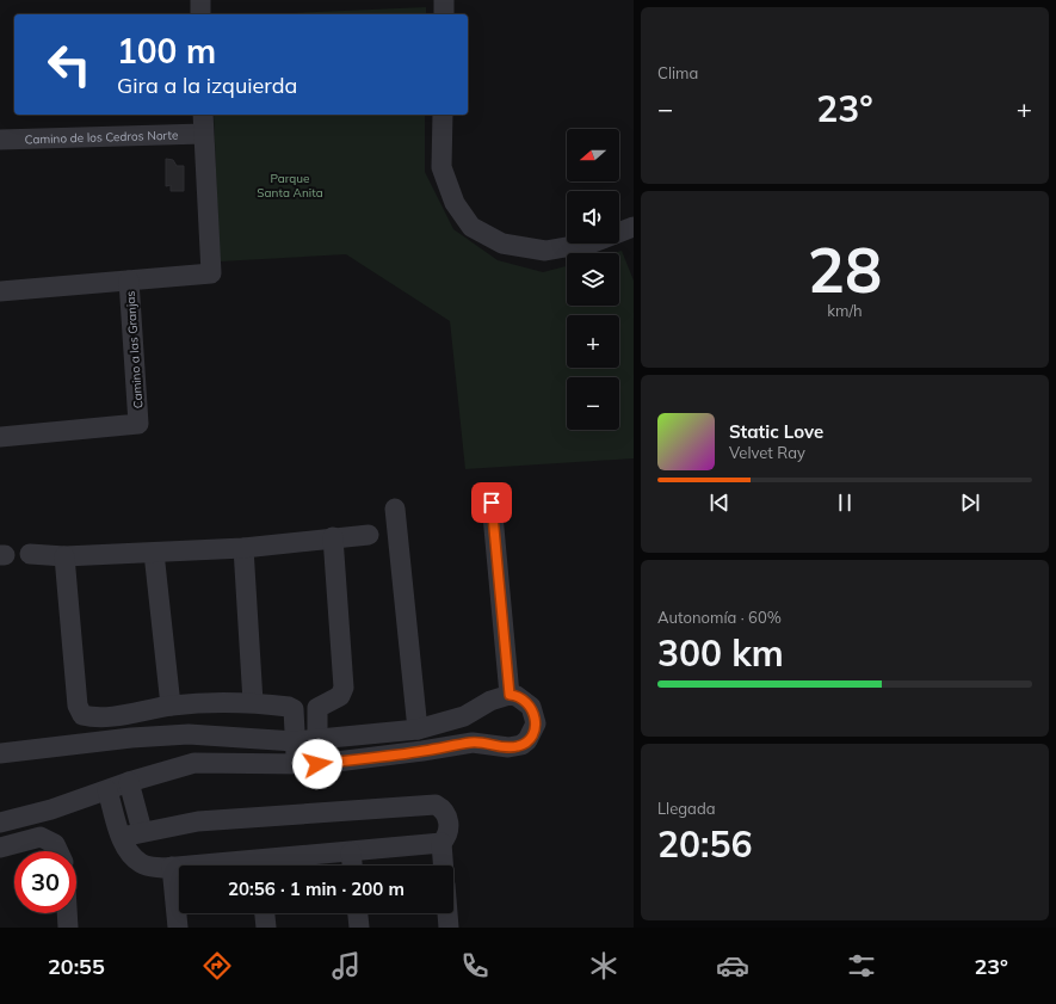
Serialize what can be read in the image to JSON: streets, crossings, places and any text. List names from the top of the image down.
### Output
{
  "streets": {
    "street": ["Camino de los Cedros Norte", "Camino a las Granjas"]
  },
  "parks": ["Parque Santa Anita"],
  "north": "left",
  "page": {
    "tile": [
      "Clima",
      ["28", "km/h"],
      ["Autonomía · 60%", "300 km"],
      ["Llegada", "20:56"]
    ],
    "turn": ["100 m", "Gira a la izquierda"],
    "heat": ["−", "23°", "+"],
    "map_buttons": ["+", "−"],
    "song": ["Static Love", "Velvet Ray"],
    "limit": "30",
    "trip": "20:56 · 1 min · 200 m",
    "tabs": ["20:55", "23°"]
  }
}
